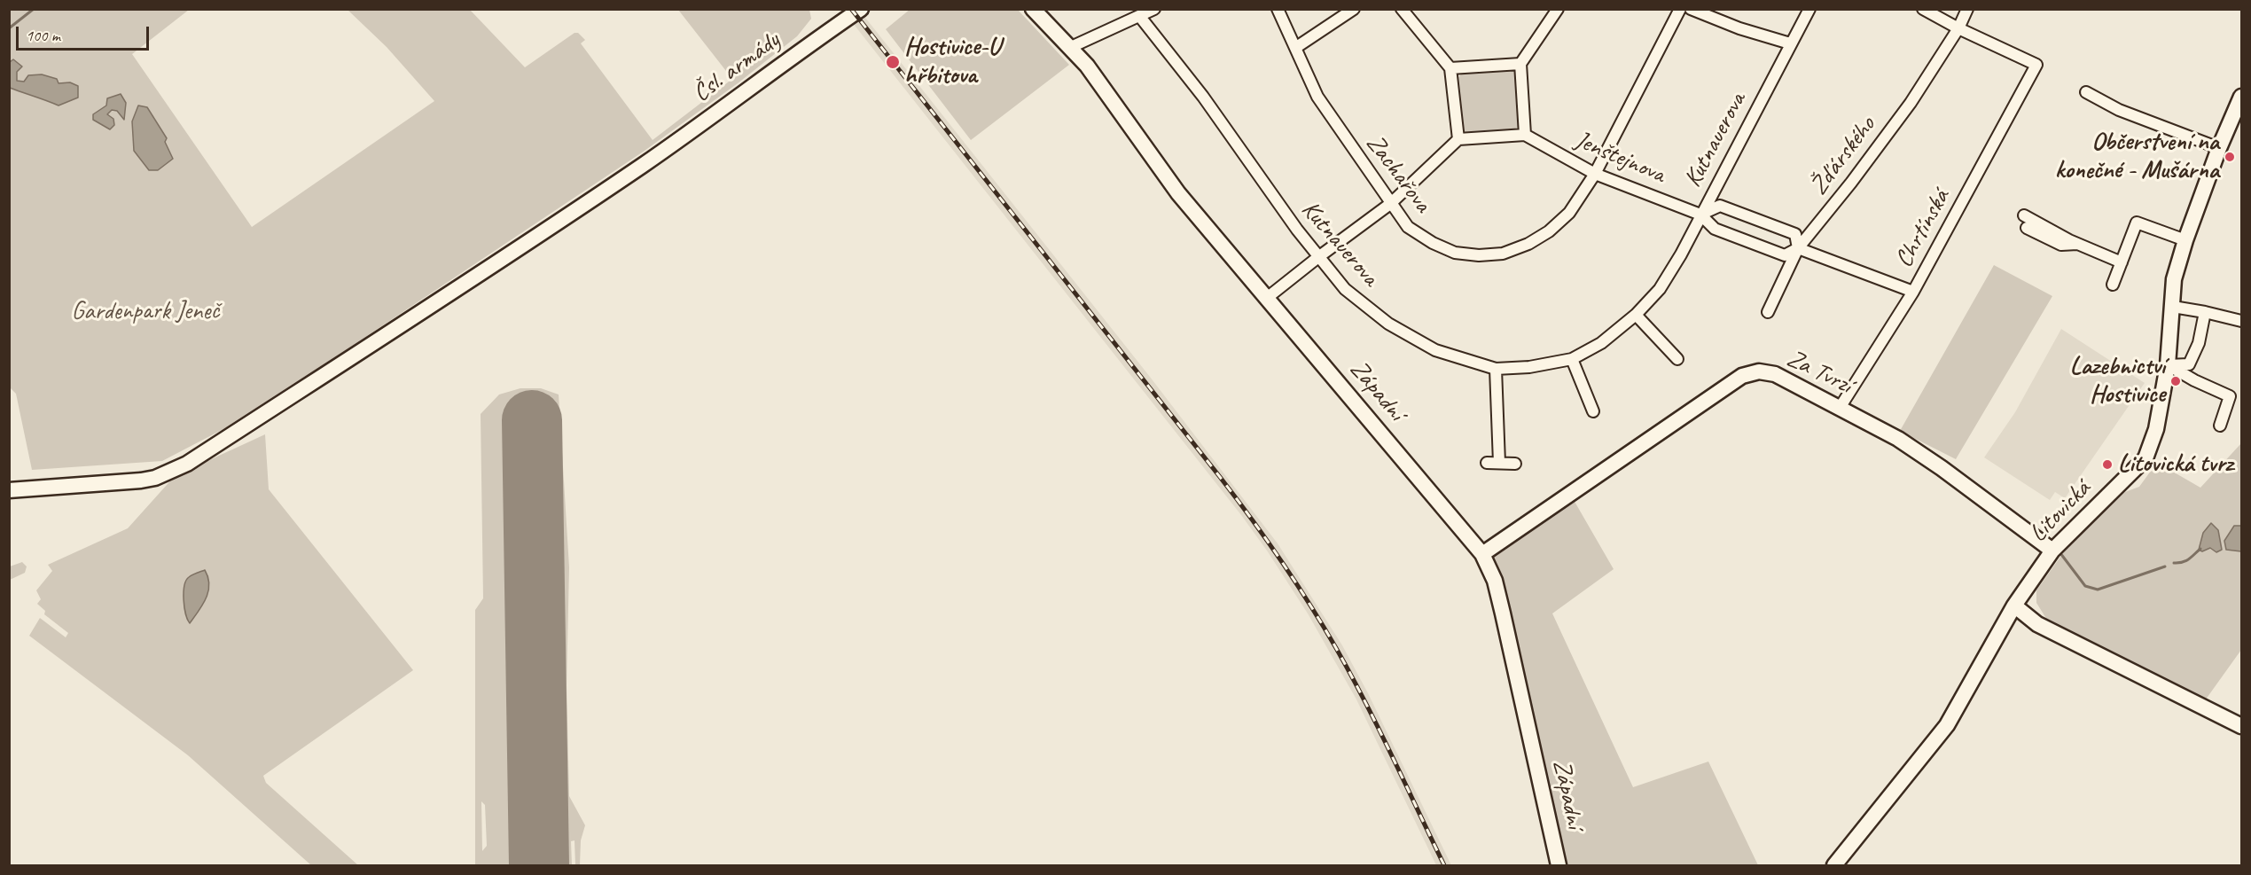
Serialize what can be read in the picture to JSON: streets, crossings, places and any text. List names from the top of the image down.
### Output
{
  "streets": {
    "street": [
      "Čsl. armády",
      "Kutnauerova",
      "Žďárského",
      "Jenštejnova",
      "Zachařova",
      "Chrtínská",
      "Za Tvrzí",
      "Západní",
      "Litovická"
    ]
  },
  "crossings": [
    ["Kutnauerova", "Jenštejnova"],
    ["Žďárského", "Jenštejnova"],
    ["Žďárského", "Chrtínská"],
    ["Jenštejnova", "Zachařova"],
    ["Jenštejnova", "Chrtínská"],
    ["Chrtínská", "Za Tvrzí"],
    ["Za Tvrzí", "Západní"],
    ["Za Tvrzí", "Litovická"]
  ],
  "parks": ["Gardenpark Jeneč"],
  "places": [
    "Hostivice-U hřbitova",
    "Občerstvení na konečné - Mušárna",
    "Lazebnictví Hostivice",
    "Litovická tvrz"
  ],
  "scale_bar": "100 m"
}
